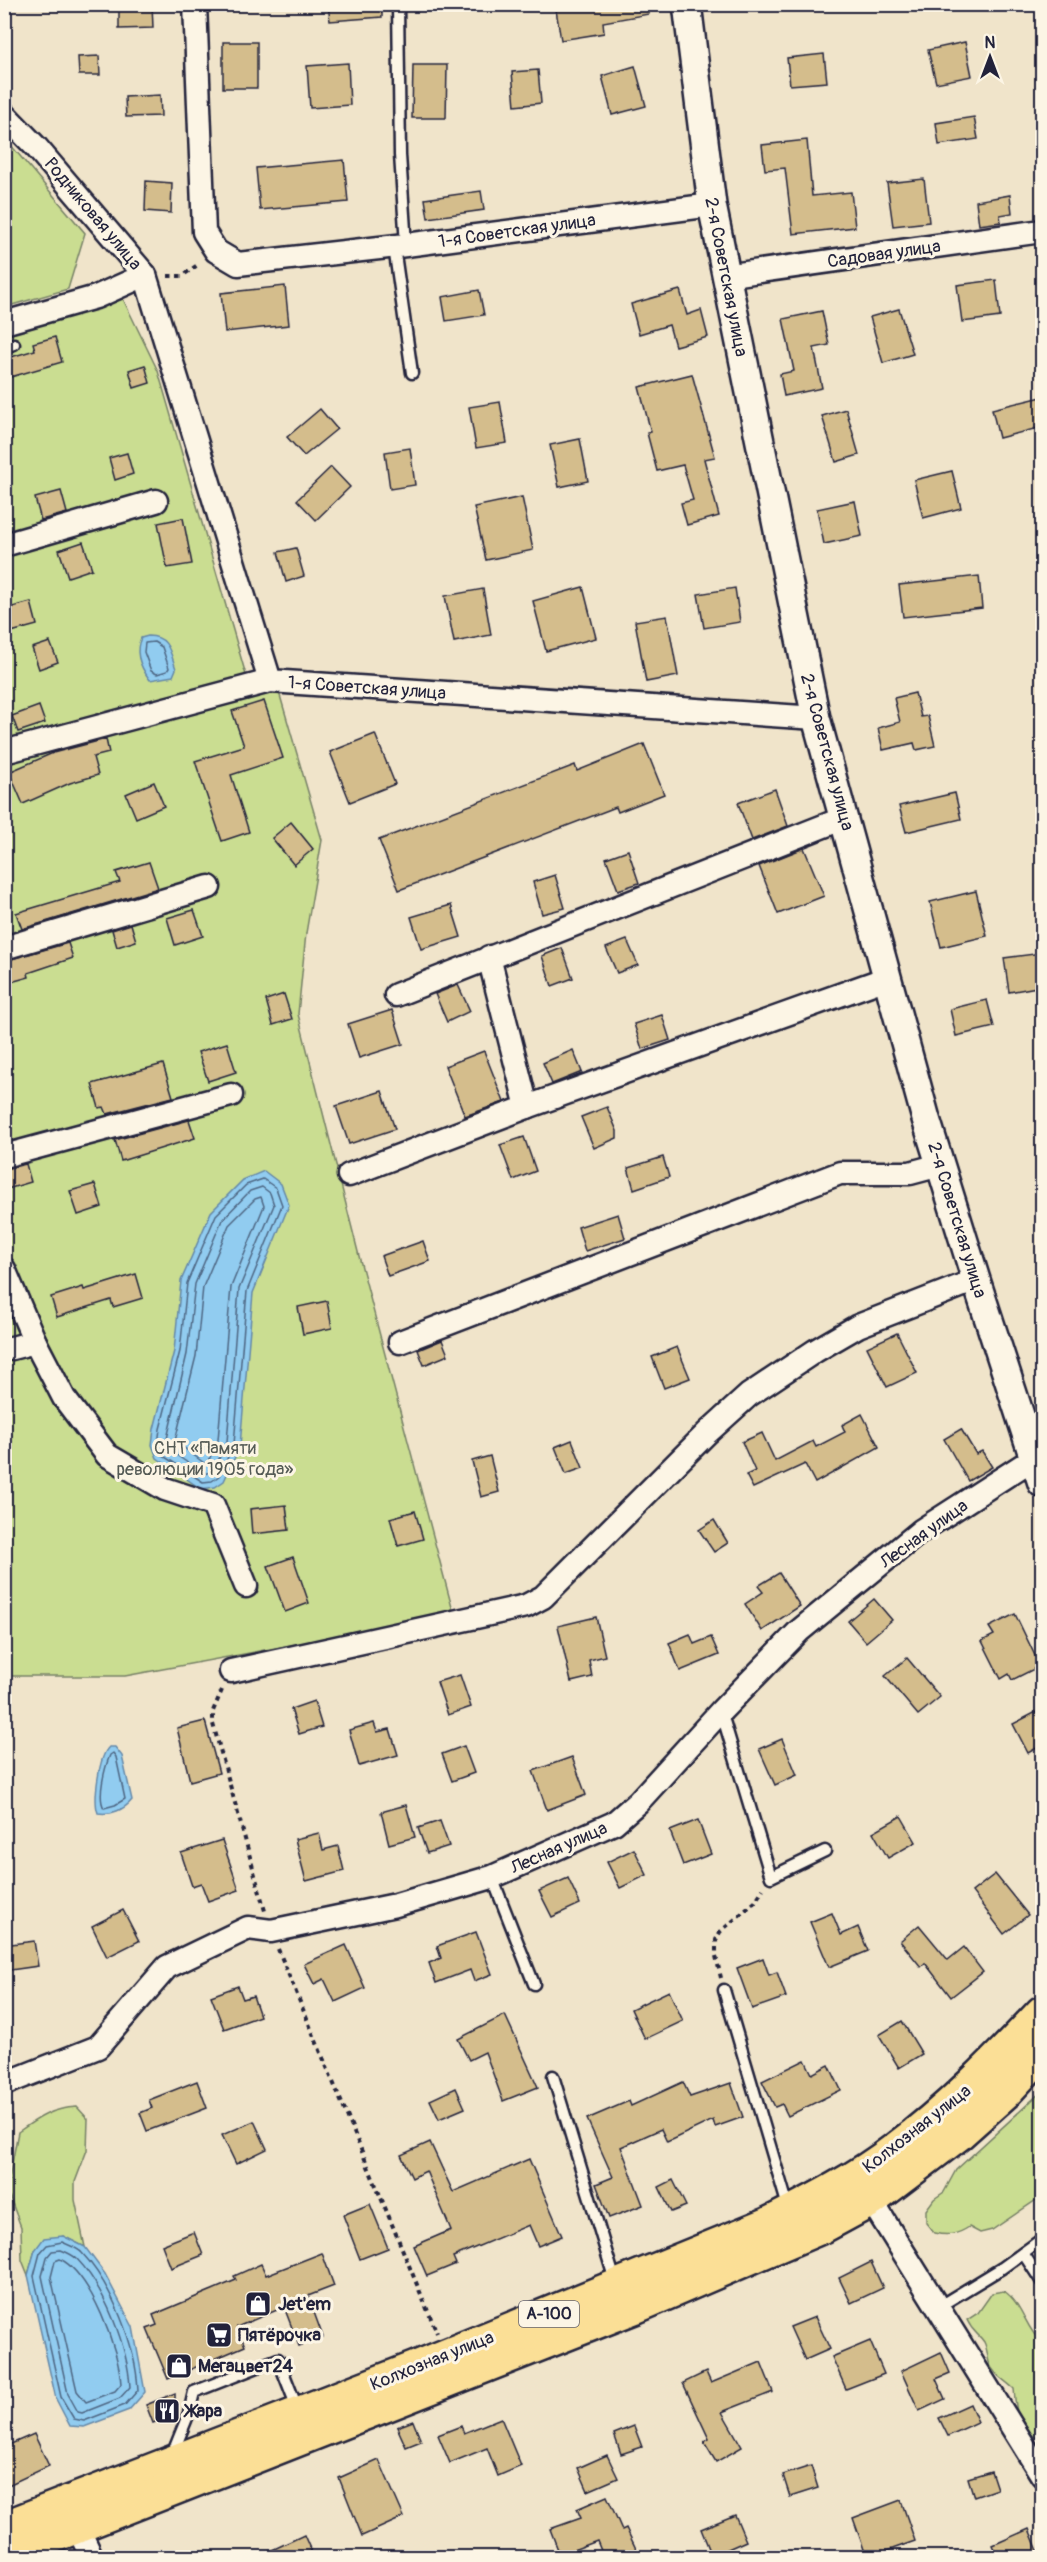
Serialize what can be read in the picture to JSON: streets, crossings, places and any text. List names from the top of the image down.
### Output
{
  "streets": {
    "main road": ["Колхозная улица", "А-100"],
    "street": [
      "Родниковая улица",
      "1-я Советская улица",
      "Садовая улица",
      "2-я Советская улица",
      "Лесная улица"
    ]
  },
  "crossings": [
    ["Родниковая улица", "1-я Советская улица"],
    ["1-я Советская улица", "2-я Советская улица"],
    ["Садовая улица", "2-я Советская улица"],
    ["2-я Советская улица", "Лесная улица"]
  ],
  "parks": ["СНТ «Памяти революции 1905 года»"],
  "places": {
    "shop": ["Jet'em", "Мегацвет24"],
    "supermarket": ["Пятёрочка"],
    "restaurant": ["Жара"]
  },
  "north": "top"
}
